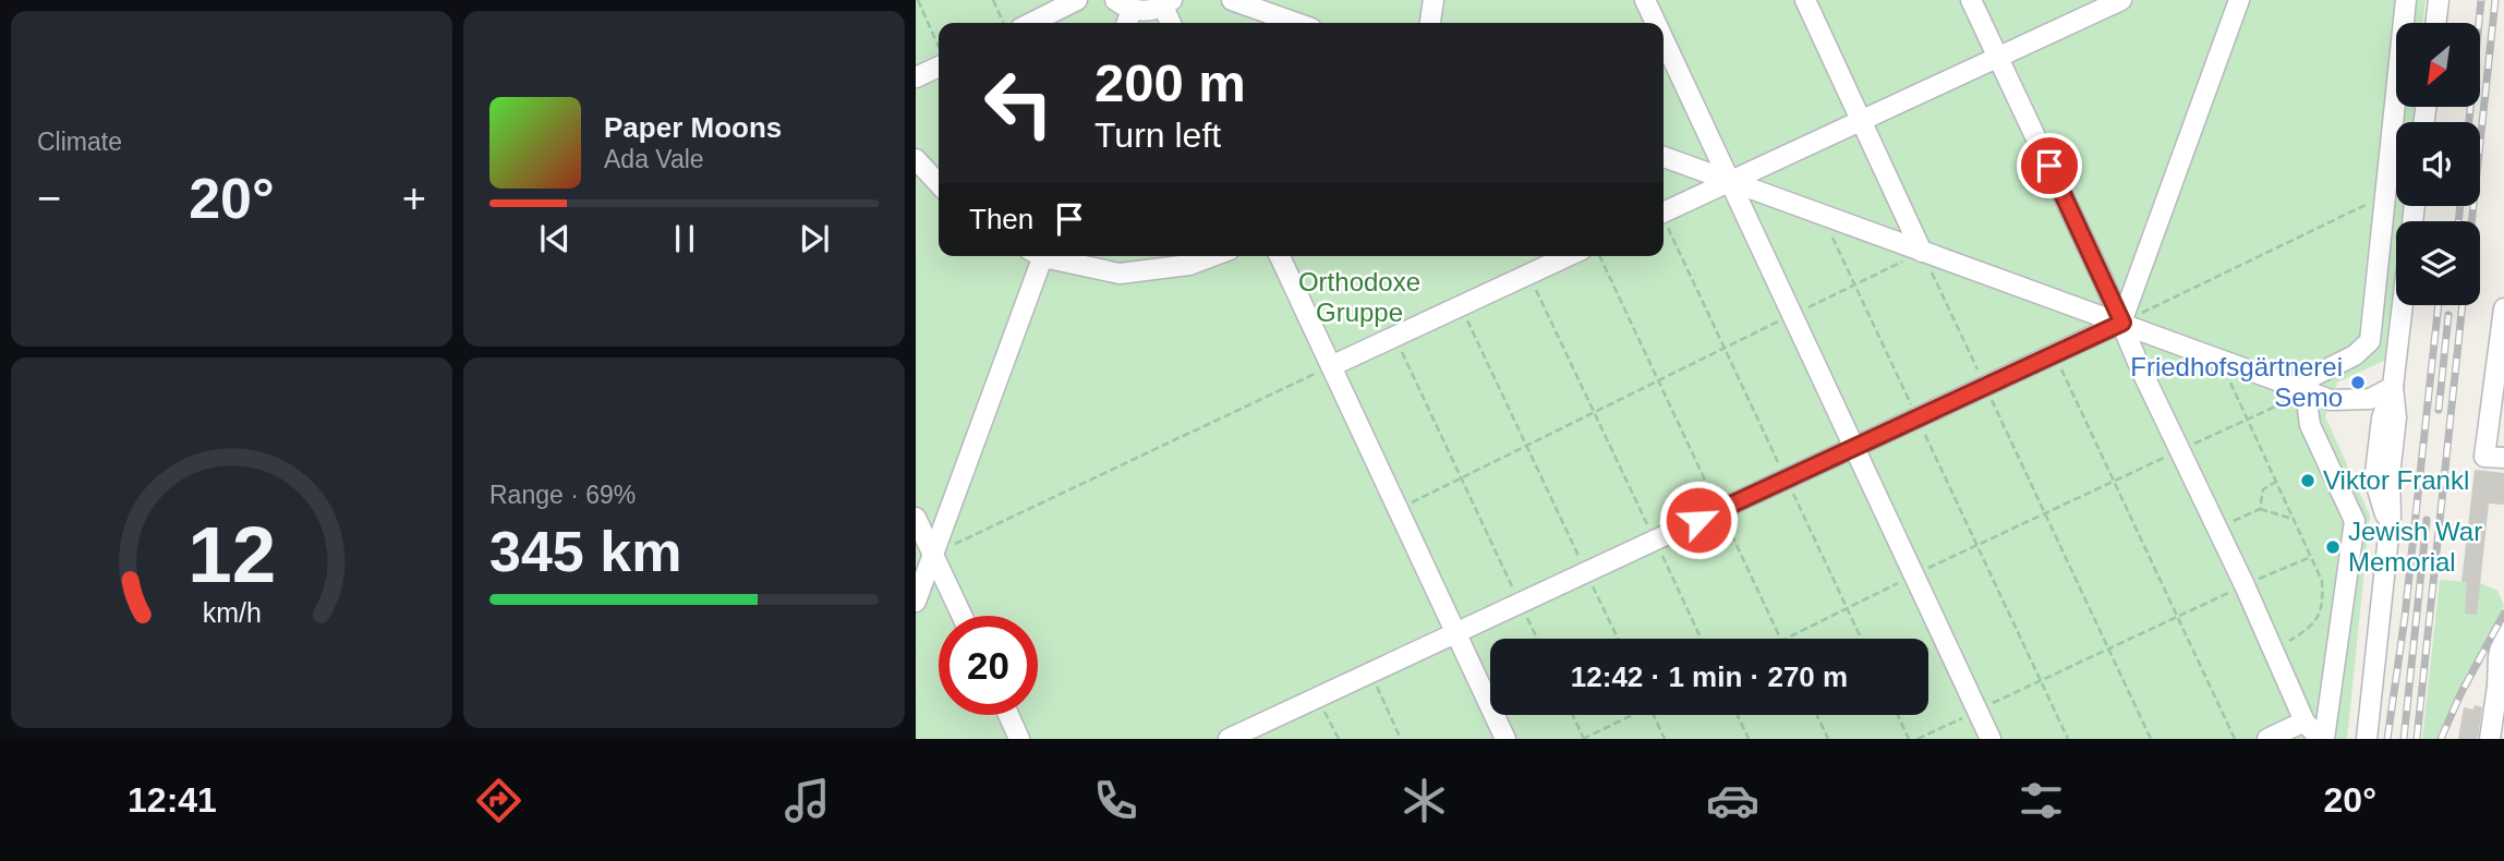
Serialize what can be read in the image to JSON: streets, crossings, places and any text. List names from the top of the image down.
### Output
{
  "parks": ["Orthodoxe Gruppe"],
  "places": ["Friedhofsgärtnerei Semo", "Viktor Frankl", "Jewish War Memorial"],
  "north": "bottom left",
  "page": {
    "tile": [
      "Climate",
      ["Range · 69%", "345 km"]
    ],
    "turn": ["200 m", "Turn left"],
    "song": ["Paper Moons", "Ada Vale"],
    "heat": ["−", "20°", "+"],
    "then": "Then",
    "limit": "20",
    "trip": "12:42 · 1 min · 270 m",
    "tabs": ["12:41", "20°"],
    "gauge": ["12", "km/h"]
  }
}
